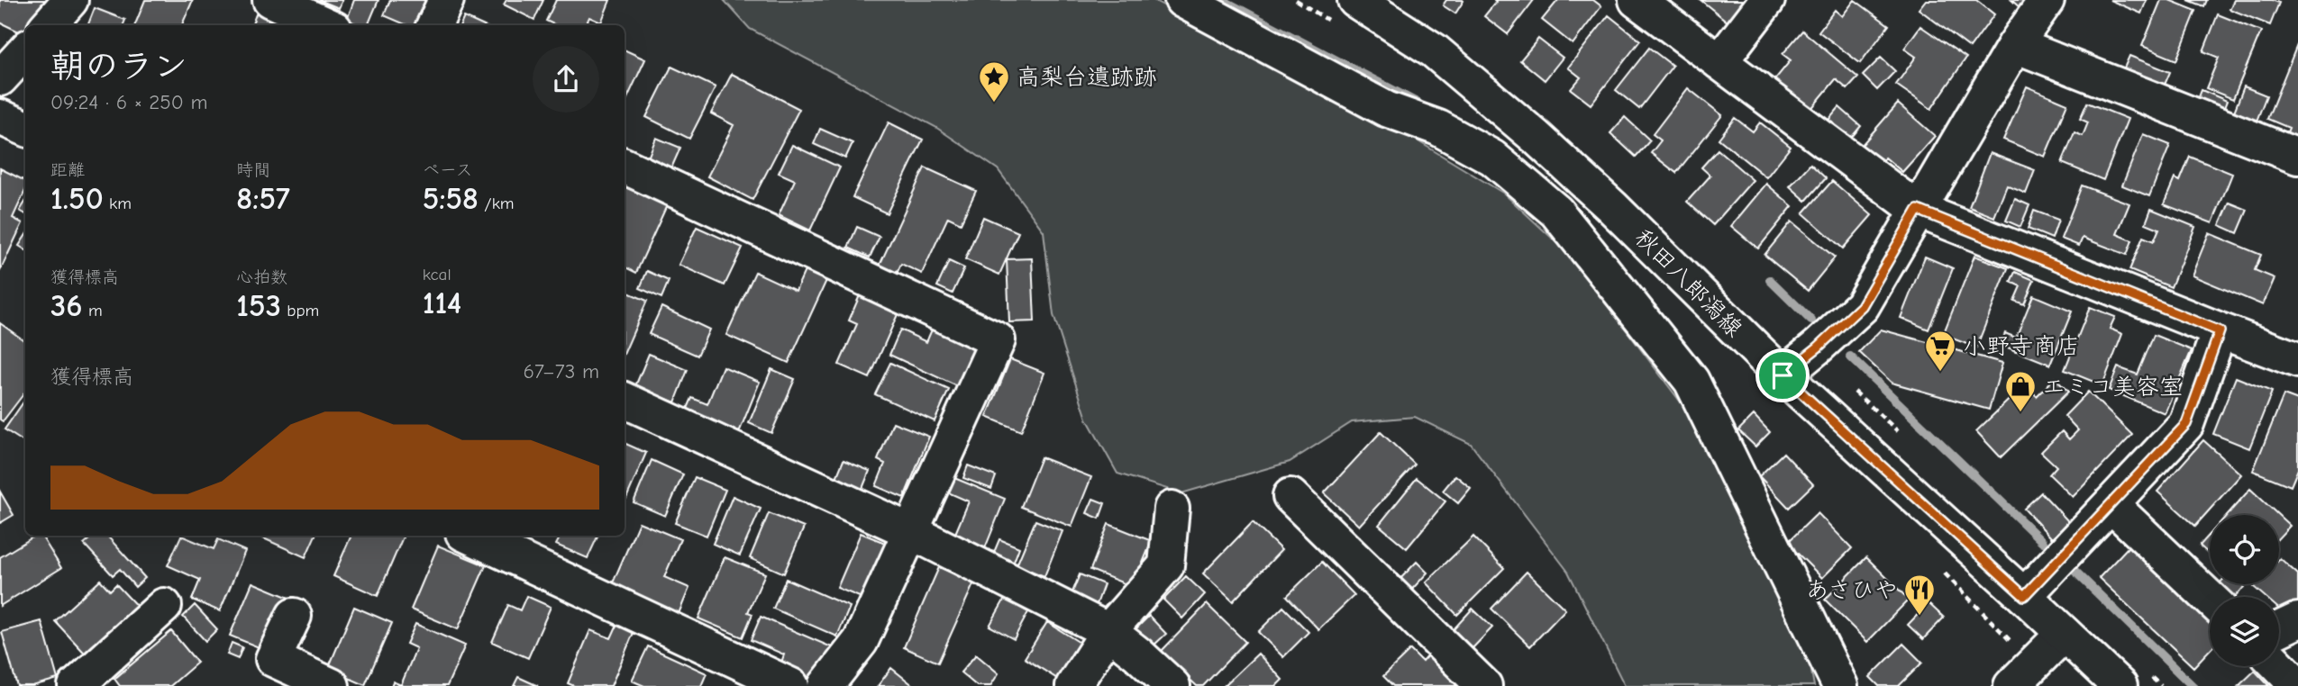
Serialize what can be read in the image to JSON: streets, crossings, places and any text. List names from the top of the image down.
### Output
{
  "streets": {
    "street": ["秋田八郎潟線"]
  },
  "places": {
    "place": ["高梨台遺跡跡"],
    "supermarket": ["小野寺商店"],
    "shop": ["エミコ美容室"],
    "restaurant": ["あさひや"]
  },
  "page": {
    "heading": ["朝のラン", "09:24 · 6 × 250 m"],
    "stats": [
      ["距離", "1.50 km"],
      ["時間", "8:57"],
      ["ペース", "5:58 /km"],
      ["獲得標高", "36 m"],
      ["心拍数", "153 bpm"],
      ["kcal", "114"]
    ],
    "chart": ["獲得標高", "67–73 m"]
  }
}
